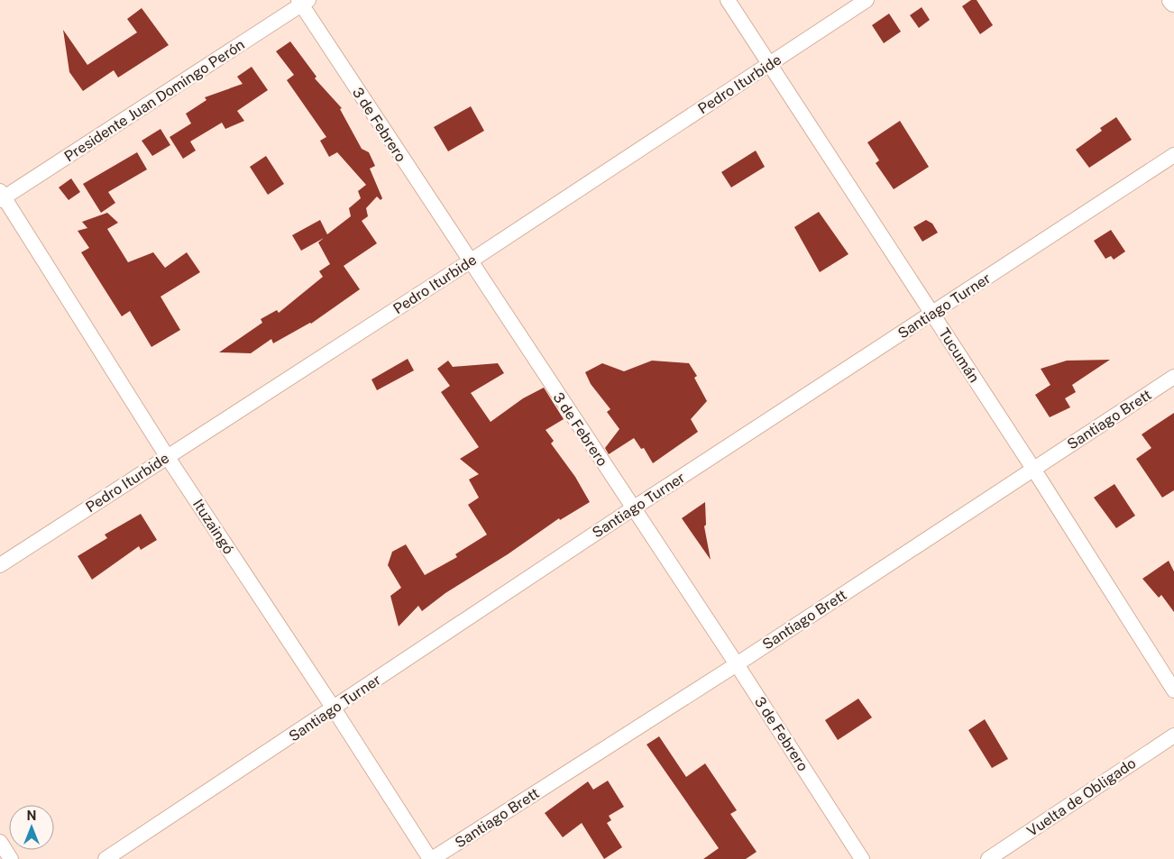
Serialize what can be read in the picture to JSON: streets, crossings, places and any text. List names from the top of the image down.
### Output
{
  "streets": {
    "street": [
      "Pedro Iturbide",
      "Presidente Juan Domingo Perón",
      "3 de Febrero",
      "Santiago Turner",
      "Tucumán",
      "Santiago Brett",
      "Ituzaingó",
      "Vuelta de Obligado"
    ]
  },
  "crossings": [
    ["Pedro Iturbide", "3 de Febrero"],
    ["Pedro Iturbide", "Tucumán"],
    ["Pedro Iturbide", "Ituzaingó"],
    ["Presidente Juan Domingo Perón", "3 de Febrero"],
    ["Presidente Juan Domingo Perón", "Ituzaingó"],
    ["3 de Febrero", "Santiago Turner"],
    ["3 de Febrero", "Santiago Brett"],
    ["Santiago Turner", "Tucumán"],
    ["Santiago Turner", "Ituzaingó"],
    ["Tucumán", "Santiago Brett"],
    ["Santiago Brett", "Ituzaingó"]
  ],
  "north": "top"
}
